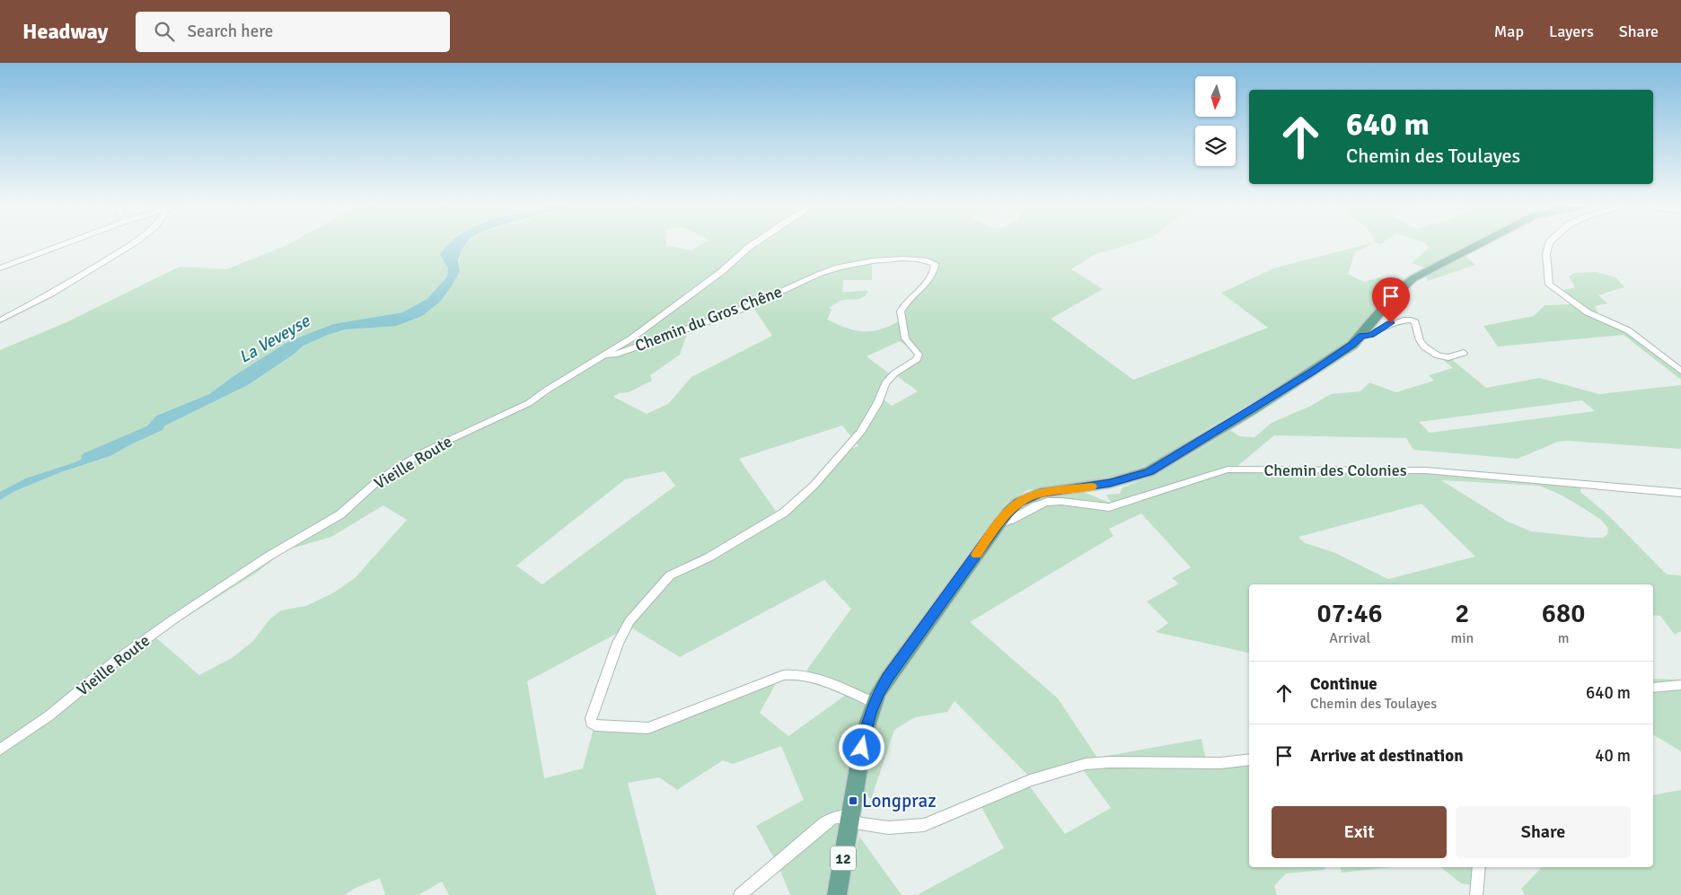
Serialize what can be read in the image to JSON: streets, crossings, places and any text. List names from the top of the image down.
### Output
{
  "streets": {
    "main road": ["12"],
    "street": ["Chemin du Gros Chêne", "Vieille Route", "Chemin des Colonies"]
  },
  "crossings": [
    ["Chemin du Gros Chêne", "Vieille Route"],
    ["Chemin du Gros Chêne", "12"],
    ["Chemin des Colonies", "12"]
  ],
  "water": ["La Veveyse"],
  "places": {
    "transit": ["Longpraz"]
  },
  "north": "bottom",
  "page": {
    "header": "Headway",
    "search": "Search here",
    "nav": ["Map", "Layers", "Share"],
    "turn": ["640 m", "Chemin des Toulayes"],
    "eta": [
      "07:46",
      "Arrival",
      "2",
      "min",
      "680",
      "m"
    ],
    "list": [
      {
        "name": "Continue",
        "note": "Chemin des Toulayes",
        "value": "640 m"
      },
      {
        "name": "Arrive at destination",
        "value": "40 m"
      }
    ],
    "buttons": ["Exit", "Share"]
  }
}
